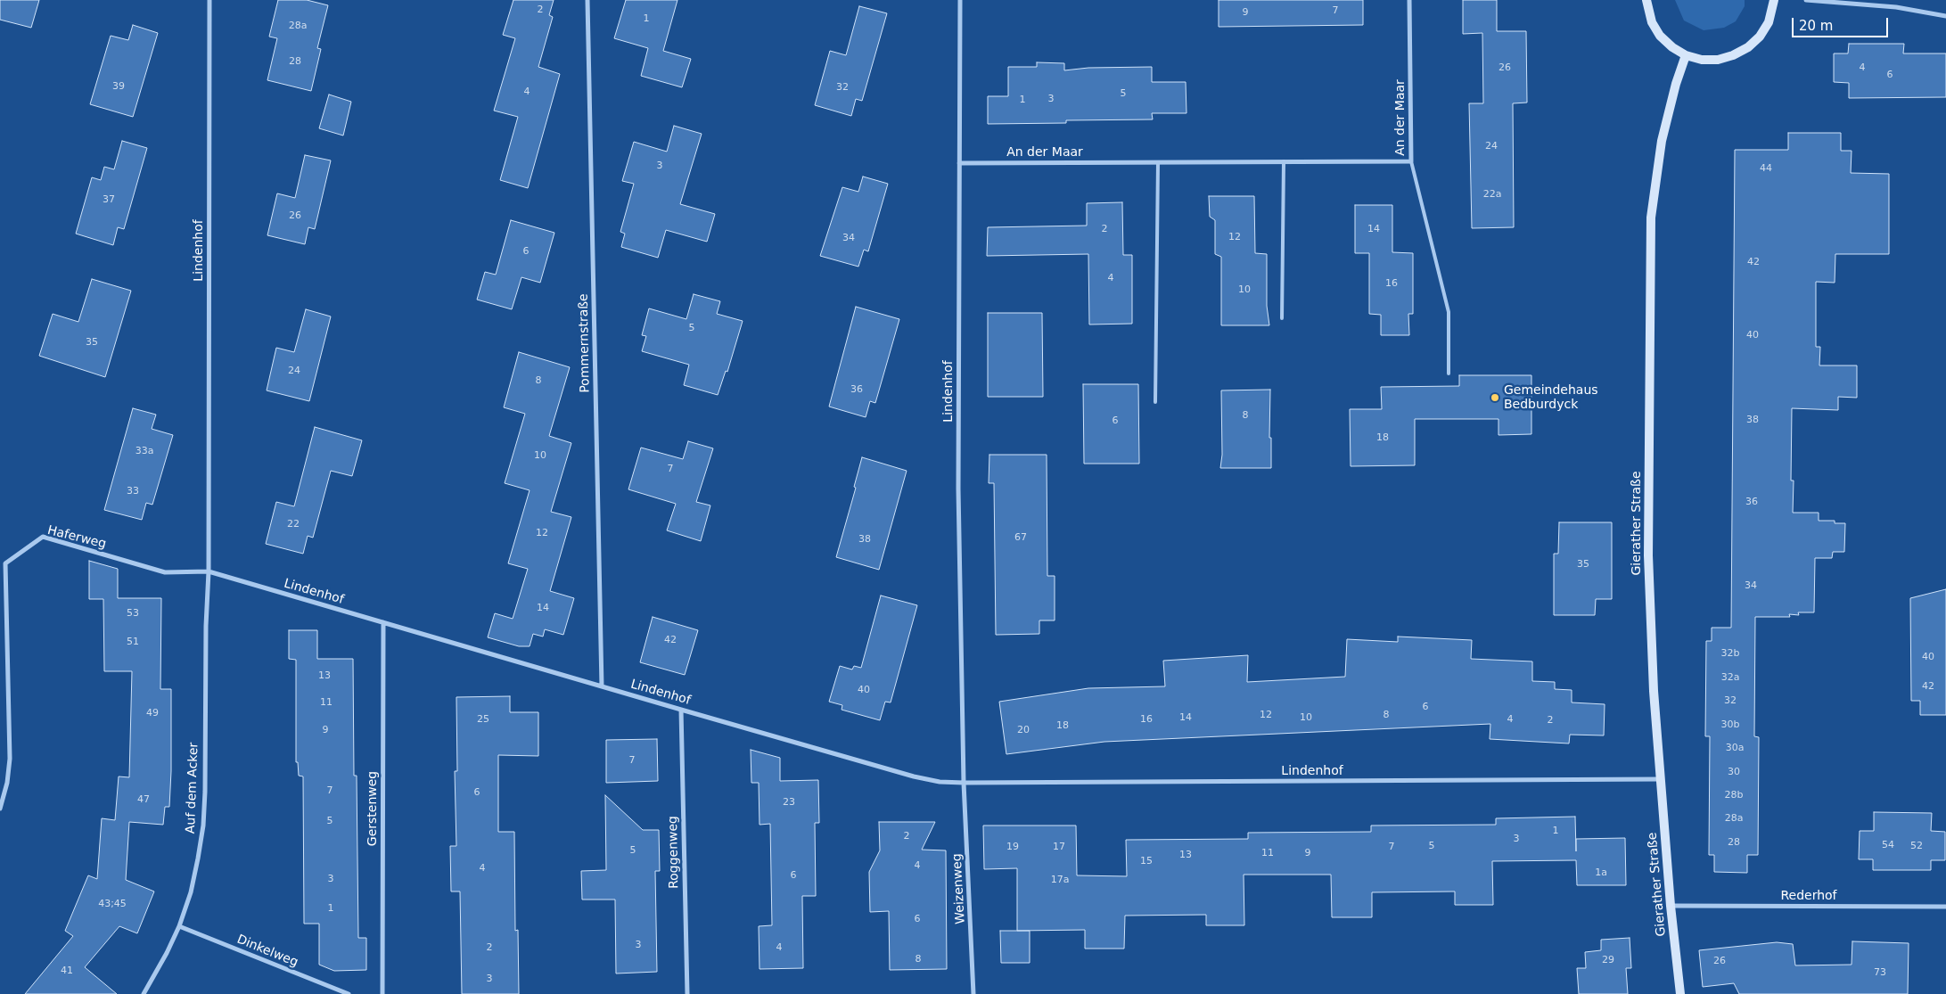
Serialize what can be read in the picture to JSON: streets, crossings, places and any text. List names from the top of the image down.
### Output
{
  "streets": {
    "main road": ["Gierather Straße"],
    "street": [
      "An der Maar",
      "Lindenhof",
      "Pommernstraße",
      "Haferweg",
      "Auf dem Acker",
      "Gerstenweg",
      "Roggenweg",
      "Weizenweg",
      "Rederhof",
      "Dinkelweg"
    ]
  },
  "crossings": [
    ["An der Maar", "Lindenhof"],
    ["Lindenhof", "Pommernstraße"],
    ["Lindenhof", "Gierather Straße"],
    ["Lindenhof", "Haferweg"],
    ["Lindenhof", "Auf dem Acker"],
    ["Lindenhof", "Gerstenweg"],
    ["Lindenhof", "Roggenweg"],
    ["Lindenhof", "Weizenweg"],
    ["Gierather Straße", "Rederhof"],
    ["Haferweg", "Auf dem Acker"],
    ["Auf dem Acker", "Dinkelweg"]
  ],
  "places": ["Gemeindehaus Bedburdyck"],
  "house_numbers": [
    "2",
    "7",
    "9",
    "1",
    "28a",
    "28",
    "26",
    "4",
    "6",
    "39",
    "32",
    "4",
    "5",
    "3",
    "1",
    "24",
    "3",
    "44",
    "22a",
    "37",
    "26",
    "2",
    "14",
    "12",
    "34",
    "6",
    "42",
    "4",
    "16",
    "10",
    "5",
    "40",
    "35",
    "24",
    "8",
    "36",
    "8",
    "38",
    "6",
    "18",
    "33a",
    "10",
    "7",
    "33",
    "36",
    "22",
    "12",
    "67",
    "38",
    "35",
    "34",
    "14",
    "53",
    "42",
    "51",
    "32b",
    "40",
    "13",
    "32a",
    "42",
    "40",
    "32",
    "11",
    "6",
    "49",
    "12",
    "8",
    "14",
    "10",
    "25",
    "16",
    "4",
    "2",
    "30b",
    "18",
    "9",
    "20",
    "30a",
    "7",
    "30",
    "7",
    "6",
    "28b",
    "47",
    "23",
    "28a",
    "5",
    "1",
    "2",
    "3",
    "28",
    "54",
    "5",
    "52",
    "19",
    "17",
    "7",
    "5",
    "11",
    "9",
    "13",
    "15",
    "4",
    "4",
    "1a",
    "6",
    "3",
    "17a",
    "43;45",
    "1",
    "6",
    "3",
    "2",
    "4",
    "8",
    "29",
    "26",
    "41",
    "73",
    "3"
  ],
  "scale_bar": "20 m"
}
